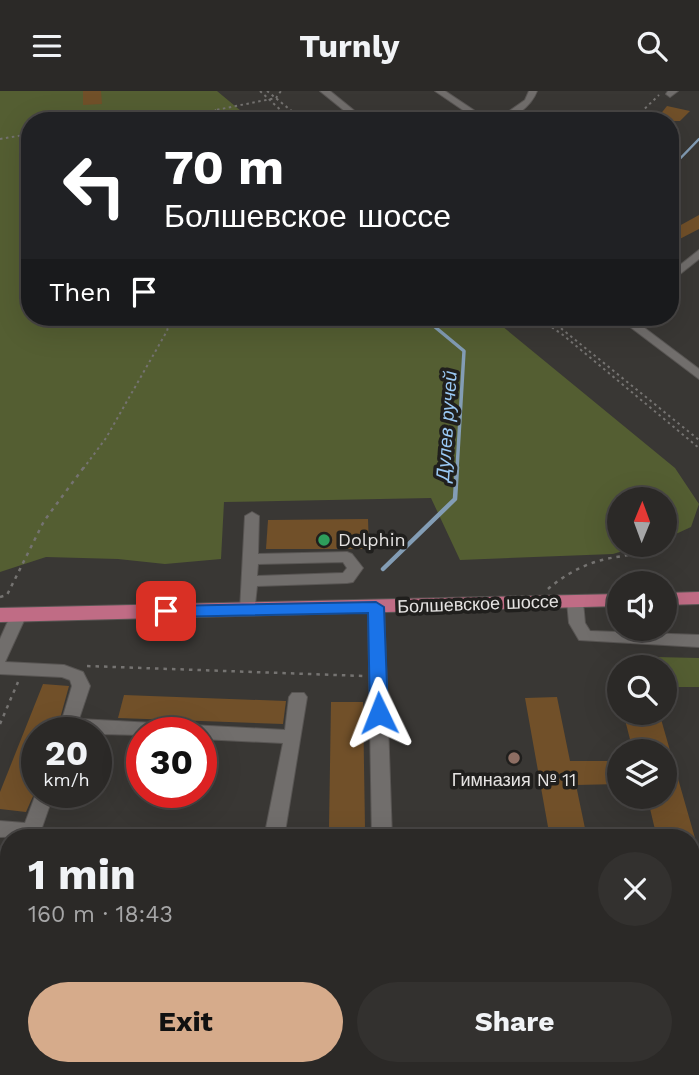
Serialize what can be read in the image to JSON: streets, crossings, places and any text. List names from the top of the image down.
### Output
{
  "streets": {
    "main road": ["Болшевское шоссе"]
  },
  "water": ["Дулев ручей"],
  "places": ["Dolphin", "Гимназия № 11"],
  "north": "top",
  "page": {
    "header": "Turnly",
    "turn": ["70 m", "Болшевское шоссе"],
    "then": "Then",
    "speed": "20 km/h",
    "limit": "30",
    "heading": ["1 min", "160 m · 18:43"],
    "buttons": ["Exit", "Share"]
  }
}
